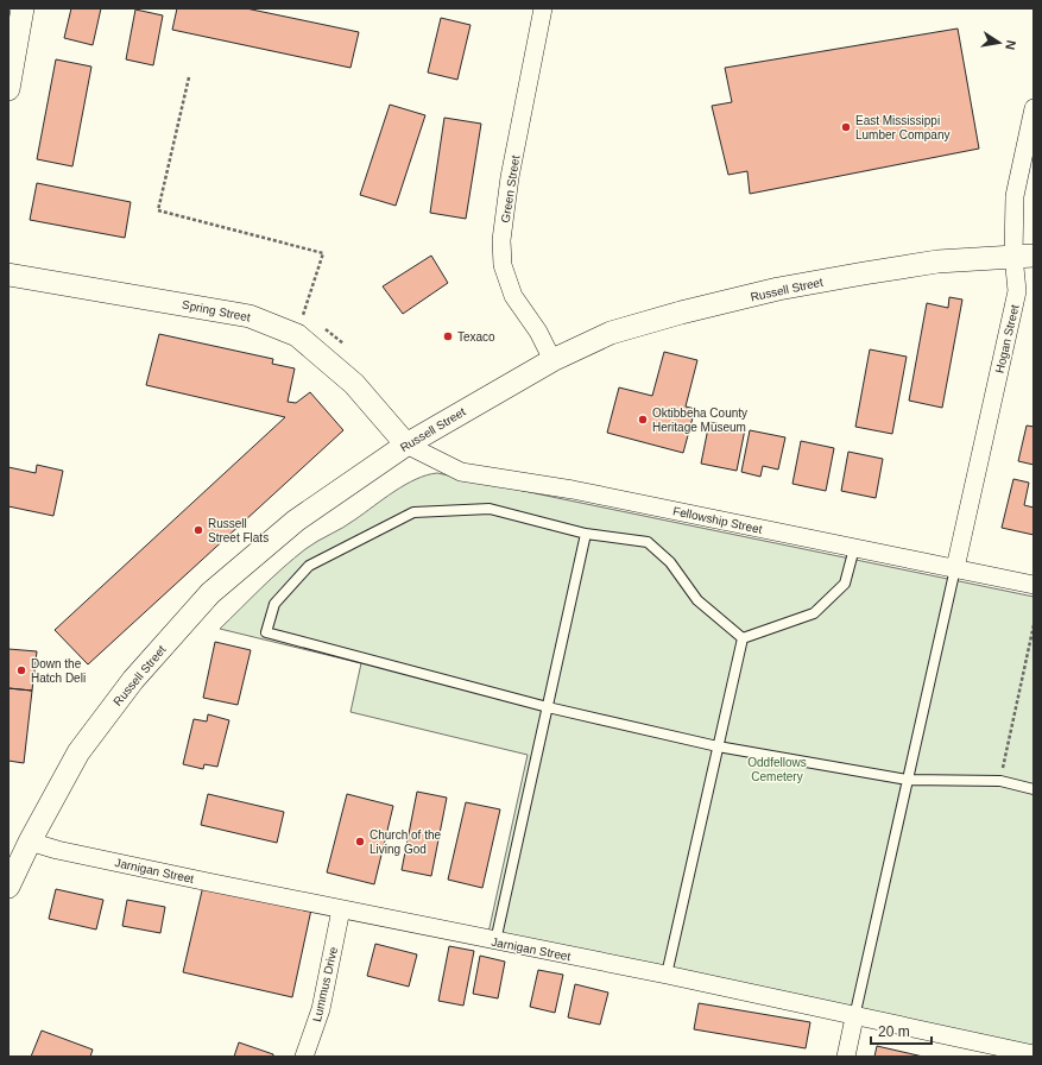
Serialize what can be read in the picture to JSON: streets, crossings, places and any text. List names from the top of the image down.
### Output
{
  "streets": {
    "street": [
      "Green Street",
      "Russell Street",
      "Spring Street",
      "Hogan Street",
      "Fellowship Street",
      "Jarnigan Street",
      "Lummus Drive"
    ]
  },
  "crossings": [
    ["Green Street", "Russell Street"],
    ["Russell Street", "Spring Street"],
    ["Russell Street", "Hogan Street"],
    ["Russell Street", "Fellowship Street"],
    ["Russell Street", "Jarnigan Street"],
    ["Spring Street", "Fellowship Street"],
    ["Hogan Street", "Fellowship Street"],
    ["Jarnigan Street", "Lummus Drive"]
  ],
  "parks": ["Oddfellows Cemetery"],
  "places": [
    "East Mississippi Lumber Company",
    "Texaco",
    "Oktibbeha County Heritage Museum",
    "Russell Street Flats",
    "Down the Hatch Deli",
    "Church of the Living God"
  ],
  "scale_bar": "20 m",
  "north": "right"
}
